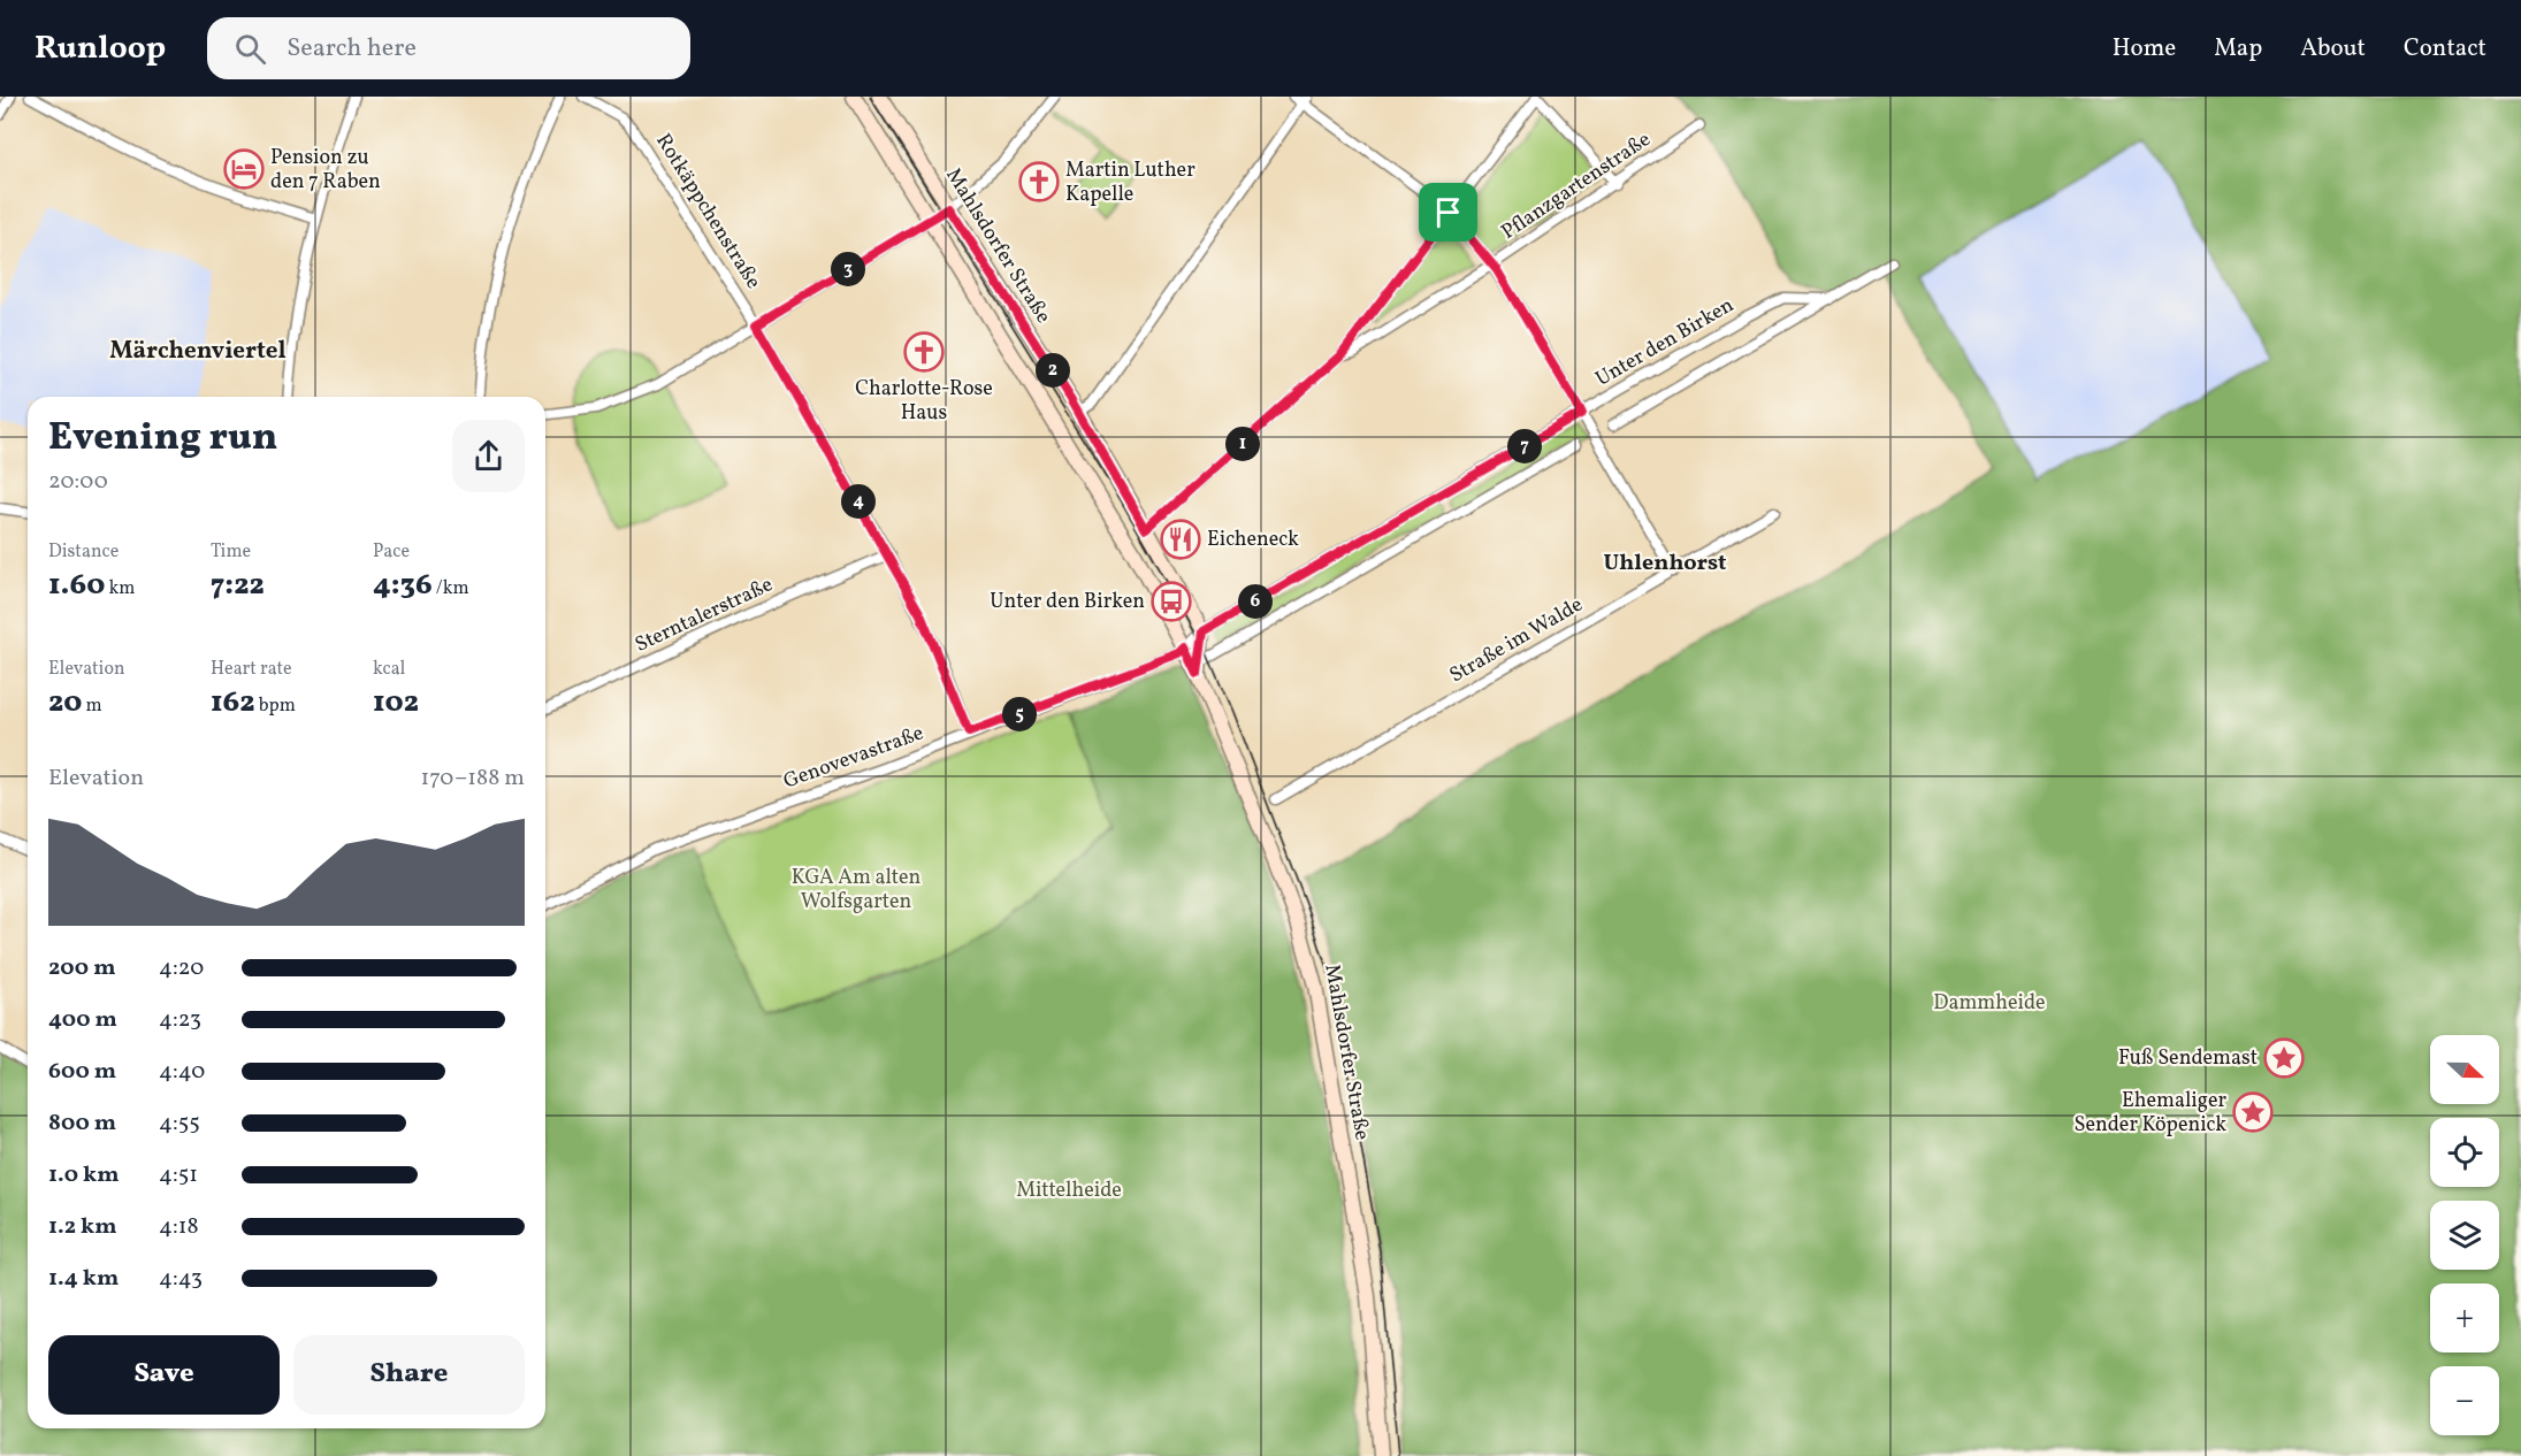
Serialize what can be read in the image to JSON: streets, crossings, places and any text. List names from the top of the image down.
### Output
{
  "streets": {
    "main road": ["Mahlsdorfer Straße"],
    "street": [
      "Pflanzgartenstraße",
      "Rotkäppchenstraße",
      "Unter den Birken",
      "Sterntalerstraße",
      "Straße im Walde",
      "Genovevastraße"
    ]
  },
  "crossings": [
    ["Pflanzgartenstraße", "Mahlsdorfer Straße"],
    ["Rotkäppchenstraße", "Sterntalerstraße"],
    ["Rotkäppchenstraße", "Genovevastraße"],
    ["Mahlsdorfer Straße", "Unter den Birken"],
    ["Mahlsdorfer Straße", "Genovevastraße"],
    ["Unter den Birken", "Genovevastraße"]
  ],
  "districts": ["Märchenviertel", "Uhlenhorst"],
  "parks": ["KGA Am alten Wolfsgarten", "Dammheide", "Mittelheide"],
  "places": {
    "hotel": ["Pension zu den 7 Raben"],
    "church": ["Martin Luther Kapelle", "Charlotte-Rose Haus"],
    "restaurant": ["Eicheneck"],
    "bus stop": ["Unter den Birken"],
    "place": ["Fuß Sendemast", "Ehemaliger Sender Köpenick"]
  },
  "north": "right",
  "page": {
    "header": "Runloop",
    "search": "Search here",
    "nav": [
      "Home",
      "Map",
      "About",
      "Contact"
    ],
    "pins": [
      "3",
      "2",
      "1",
      "7",
      "4",
      "6",
      "5"
    ],
    "heading": ["Evening run", "20:00"],
    "stats": [
      ["Distance", "1.60 km"],
      ["Time", "7:22"],
      ["Pace", "4:36 /km"],
      ["Elevation", "20 m"],
      ["Heart rate", "162 bpm"],
      ["kcal", "102"]
    ],
    "chart": ["Elevation", "170–188 m"],
    "list": [
      {
        "name": "200 m",
        "note": "4:20"
      },
      {
        "name": "400 m",
        "note": "4:23"
      },
      {
        "name": "600 m",
        "note": "4:40"
      },
      {
        "name": "800 m",
        "note": "4:55"
      },
      {
        "name": "1.0 km",
        "note": "4:51"
      },
      {
        "name": "1.2 km",
        "note": "4:18"
      },
      {
        "name": "1.4 km",
        "note": "4:43"
      }
    ],
    "map_buttons": ["+", "−"],
    "buttons": ["Save", "Share"]
  }
}
